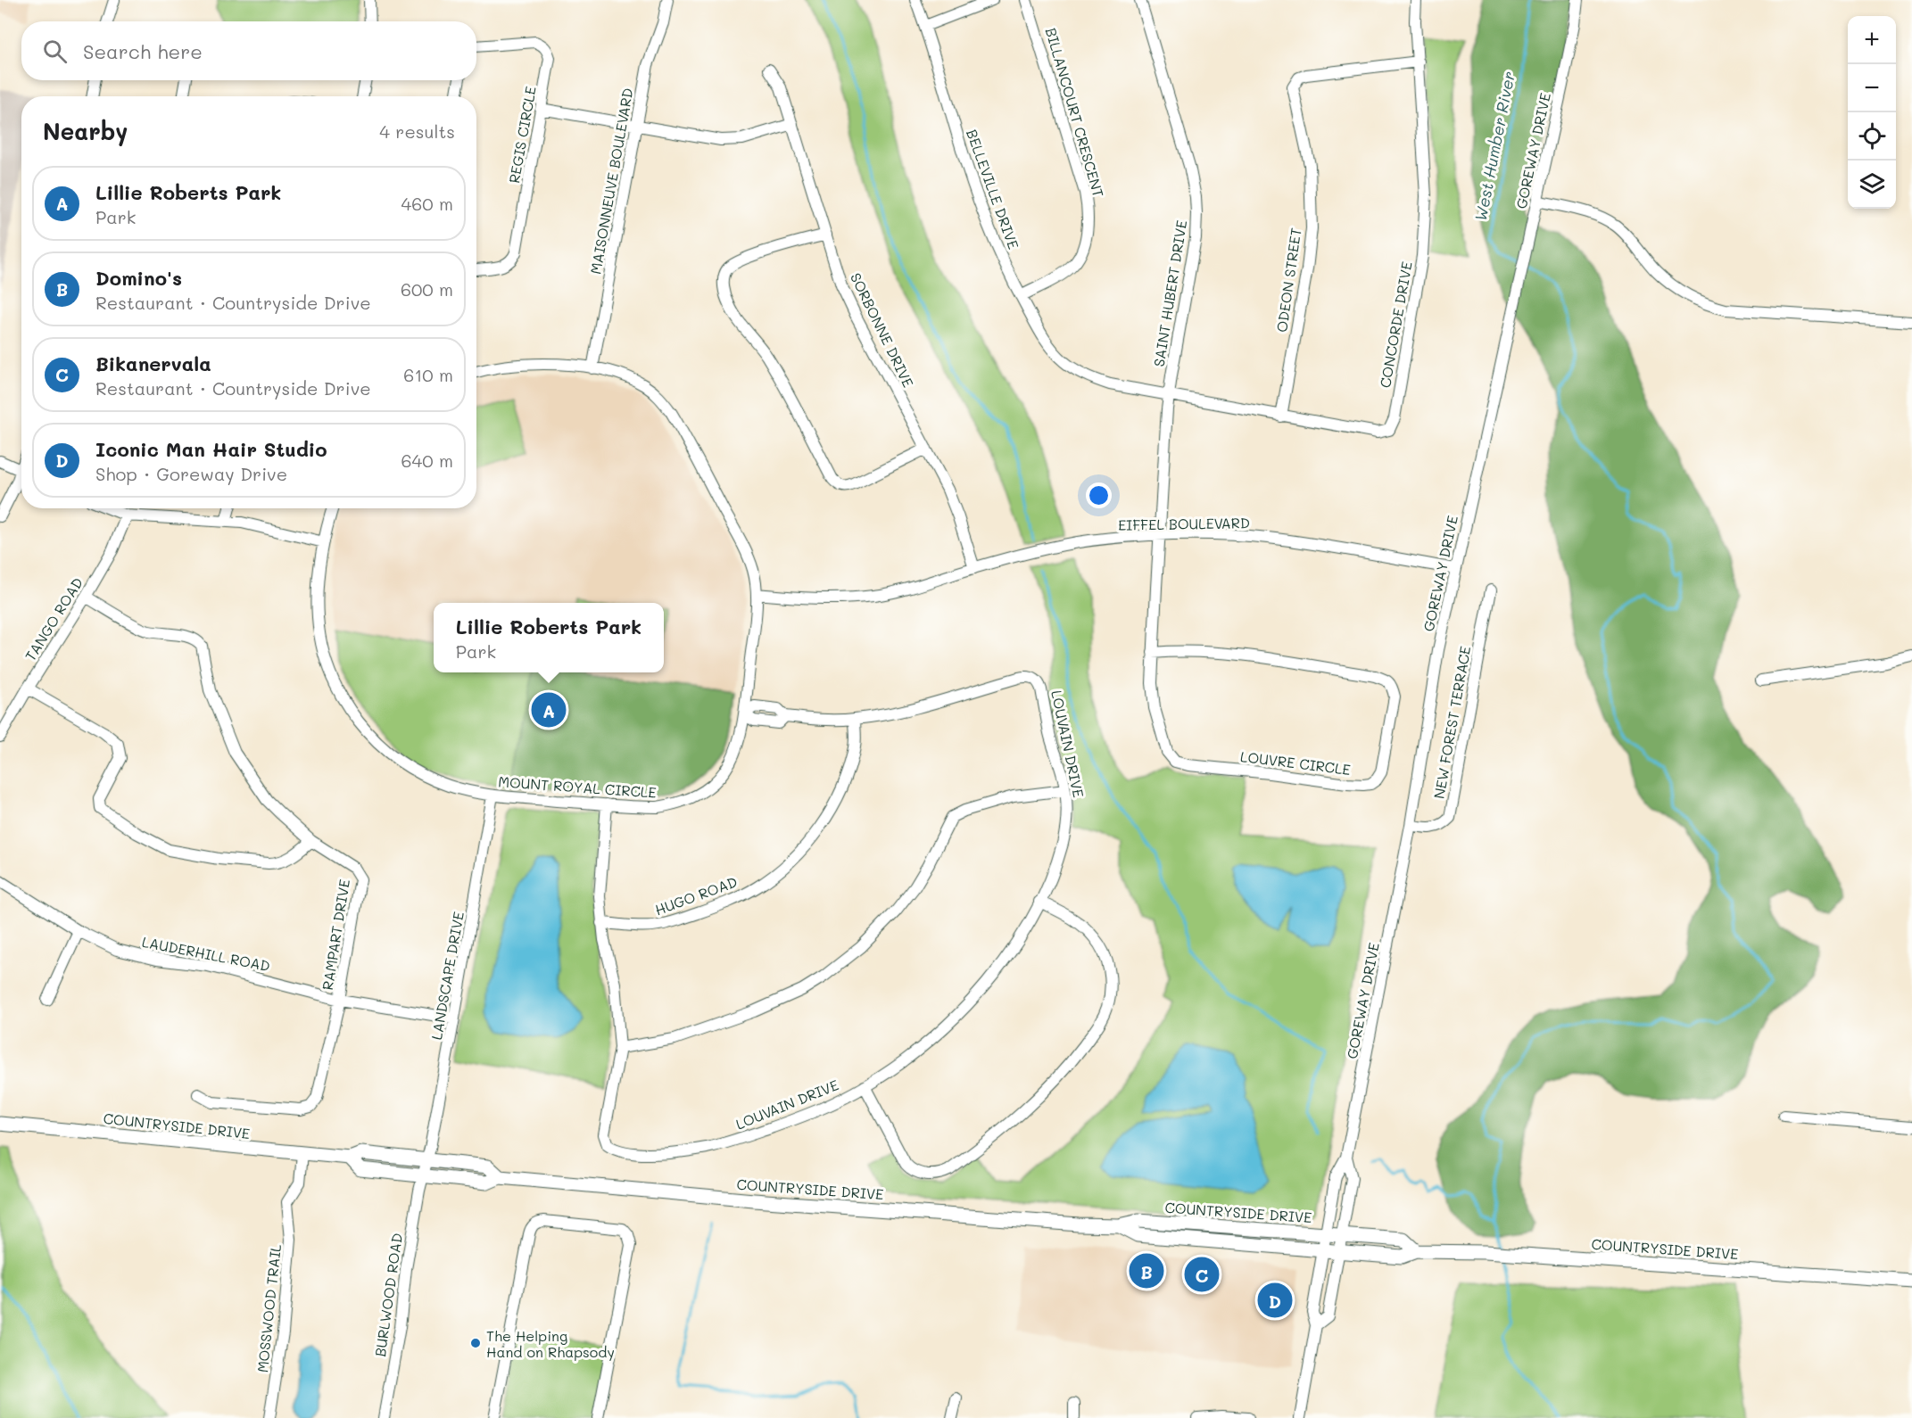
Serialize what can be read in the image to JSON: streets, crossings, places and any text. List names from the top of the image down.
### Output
{
  "streets": {
    "main road": ["COUNTRYSIDE DRIVE"],
    "street": [
      "BILLANCOURT CRESCENT",
      "REGIS CIRCLE",
      "GOREWAY DRIVE",
      "MAISONNEUVE BOULEVARD",
      "BELLEVILLE DRIVE",
      "ODEON STREET",
      "SAINT HUBERT DRIVE",
      "CONCORDE DRIVE",
      "SORBONNE DRIVE",
      "EIFFEL BOULEVARD",
      "TANGO ROAD",
      "NEW FOREST TERRACE",
      "LOUVAIN DRIVE",
      "LOUVRE CIRCLE",
      "MOUNT ROYAL CIRCLE",
      "HUGO ROAD",
      "RAMPART DRIVE",
      "LAUDERHILL ROAD",
      "LANDSCAPE DRIVE",
      "BURLWOOD ROAD",
      "MOSSWOOD TRAIL"
    ]
  },
  "crossings": [
    ["BILLANCOURT CRESCENT", "BELLEVILLE DRIVE"],
    ["GOREWAY DRIVE", "EIFFEL BOULEVARD"],
    ["GOREWAY DRIVE", "NEW FOREST TERRACE"],
    ["GOREWAY DRIVE", "COUNTRYSIDE DRIVE"],
    ["MAISONNEUVE BOULEVARD", "MOUNT ROYAL CIRCLE"],
    ["BELLEVILLE DRIVE", "SAINT HUBERT DRIVE"],
    ["BELLEVILLE DRIVE", "CONCORDE DRIVE"],
    ["ODEON STREET", "CONCORDE DRIVE"],
    ["SAINT HUBERT DRIVE", "CONCORDE DRIVE"],
    ["SAINT HUBERT DRIVE", "EIFFEL BOULEVARD"],
    ["SAINT HUBERT DRIVE", "LOUVRE CIRCLE"],
    ["SORBONNE DRIVE", "EIFFEL BOULEVARD"],
    ["EIFFEL BOULEVARD", "LOUVRE CIRCLE"],
    ["EIFFEL BOULEVARD", "MOUNT ROYAL CIRCLE"],
    ["TANGO ROAD", "RAMPART DRIVE"],
    ["LOUVAIN DRIVE", "MOUNT ROYAL CIRCLE"],
    ["LOUVAIN DRIVE", "HUGO ROAD"],
    ["MOUNT ROYAL CIRCLE", "LANDSCAPE DRIVE"],
    ["RAMPART DRIVE", "LAUDERHILL ROAD"],
    ["LAUDERHILL ROAD", "LANDSCAPE DRIVE"],
    ["LANDSCAPE DRIVE", "COUNTRYSIDE DRIVE"],
    ["LANDSCAPE DRIVE", "BURLWOOD ROAD"],
    ["COUNTRYSIDE DRIVE", "BURLWOOD ROAD"],
    ["COUNTRYSIDE DRIVE", "MOSSWOOD TRAIL"]
  ],
  "water": ["West Humber River"],
  "places": ["The Helping Hand on Rhapsody"],
  "page": {
    "map_buttons": ["+", "−"],
    "search": "Search here",
    "heading": ["Nearby", "4 results"],
    "list": [
      {
        "mark": "A",
        "name": "Lillie Roberts Park",
        "note": "Park",
        "value": "460 m"
      },
      {
        "mark": "B",
        "name": "Domino's",
        "note": "Restaurant · Countryside Drive",
        "value": "600 m"
      },
      {
        "mark": "C",
        "name": "Bikanervala",
        "note": "Restaurant · Countryside Drive",
        "value": "610 m"
      },
      {
        "mark": "D",
        "name": "Iconic Man Hair Studio",
        "note": "Shop · Goreway Drive",
        "value": "640 m"
      }
    ],
    "popup": ["Lillie Roberts Park", "Park"],
    "pins": [
      "A",
      "B",
      "C",
      "D"
    ]
  }
}
